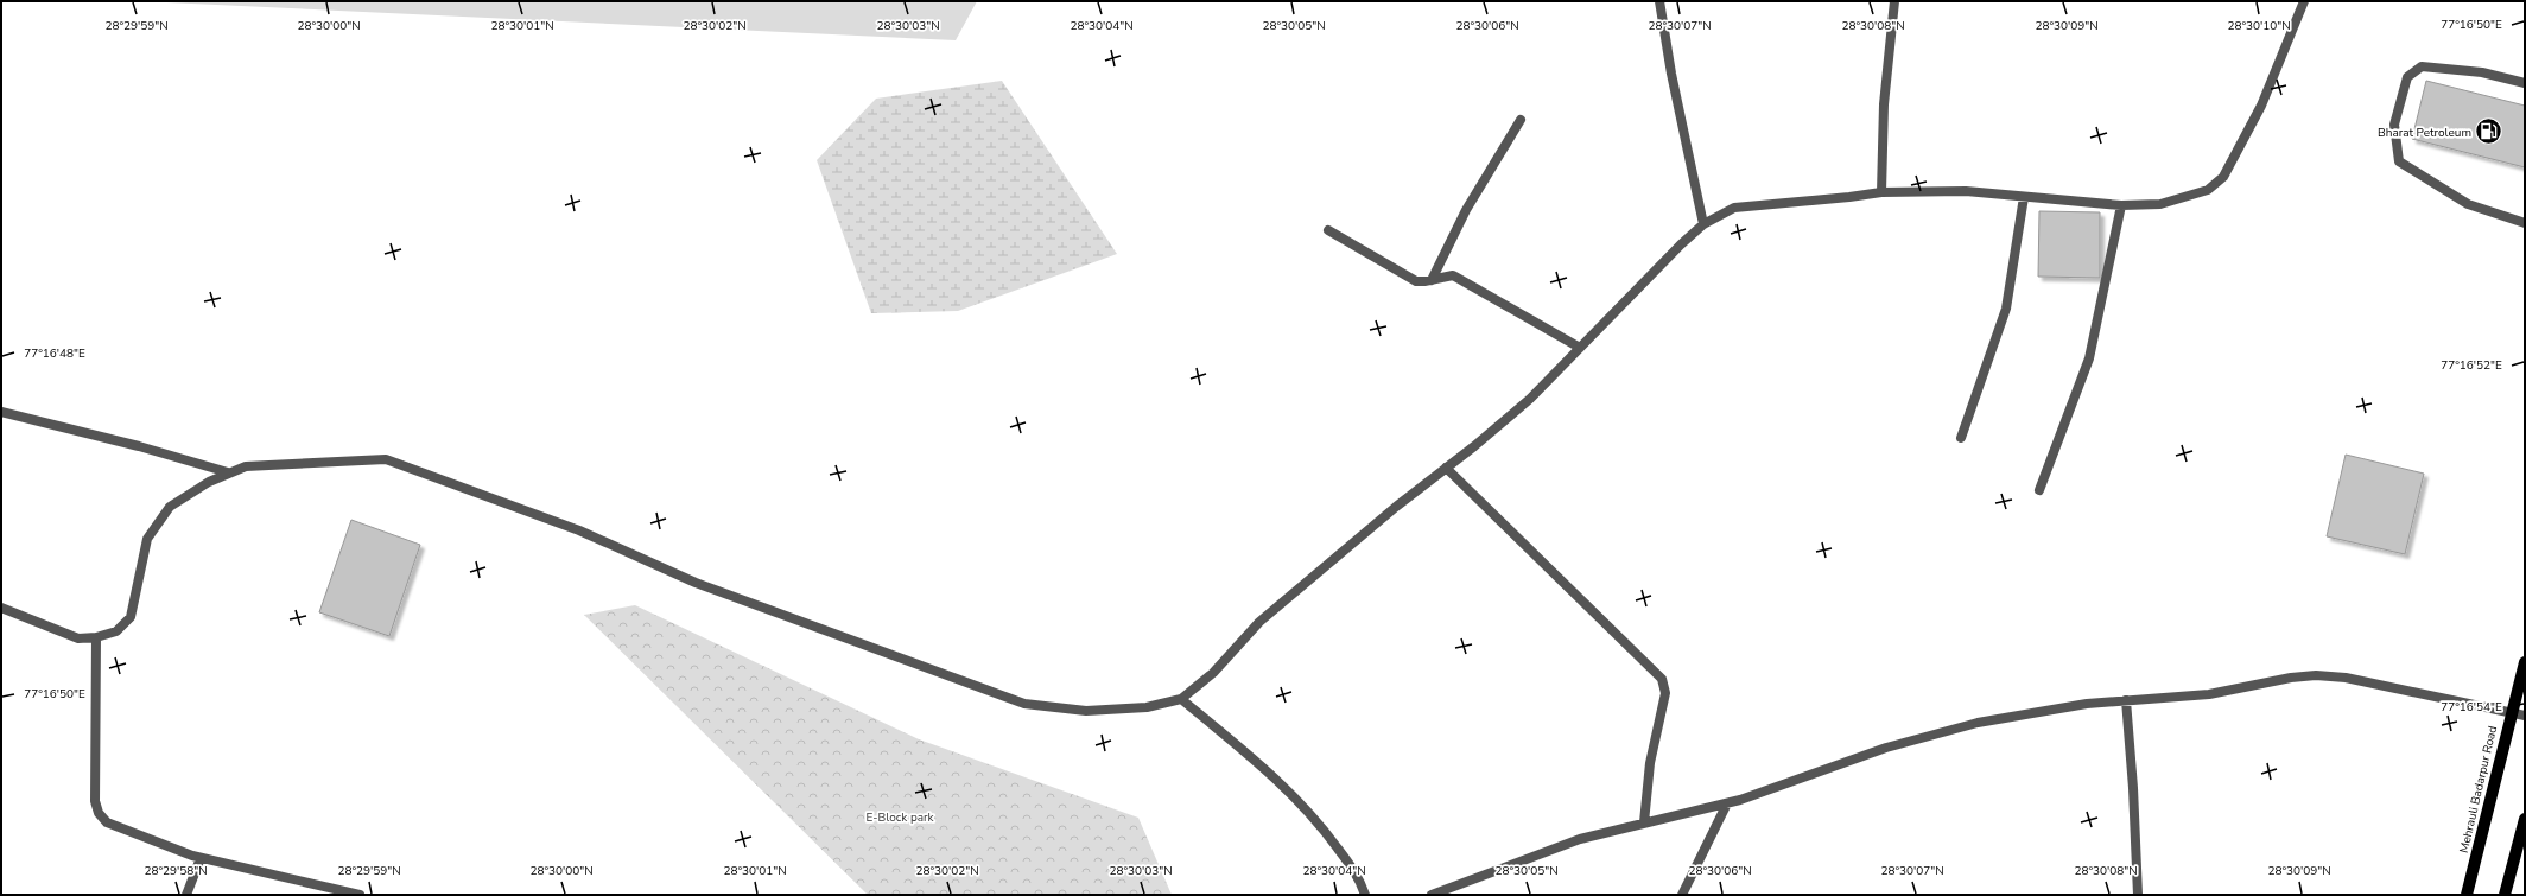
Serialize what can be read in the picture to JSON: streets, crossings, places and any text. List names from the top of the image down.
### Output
{
  "streets": {
    "main road": ["Mehrauli Badarpur Road"]
  },
  "parks": ["E-Block park"],
  "places": {
    "fuel station": ["Bharat Petroleum"]
  },
  "coordinates": [
    "77°16'50\"E",
    "28°29'59\"N",
    "28°30'01\"N",
    "28°30'02\"N",
    "28°30'04\"N",
    "28°30'05\"N",
    "28°30'06\"N",
    "28°30'07\"N",
    "28°30'08\"N",
    "28°30'09\"N",
    "28°30'10\"N",
    "28°30'00\"N",
    "28°30'03\"N",
    "77°16'48\"E",
    "77°16'52\"E",
    "77°16'54\"E",
    "28°29'58\"N"
  ]
}
